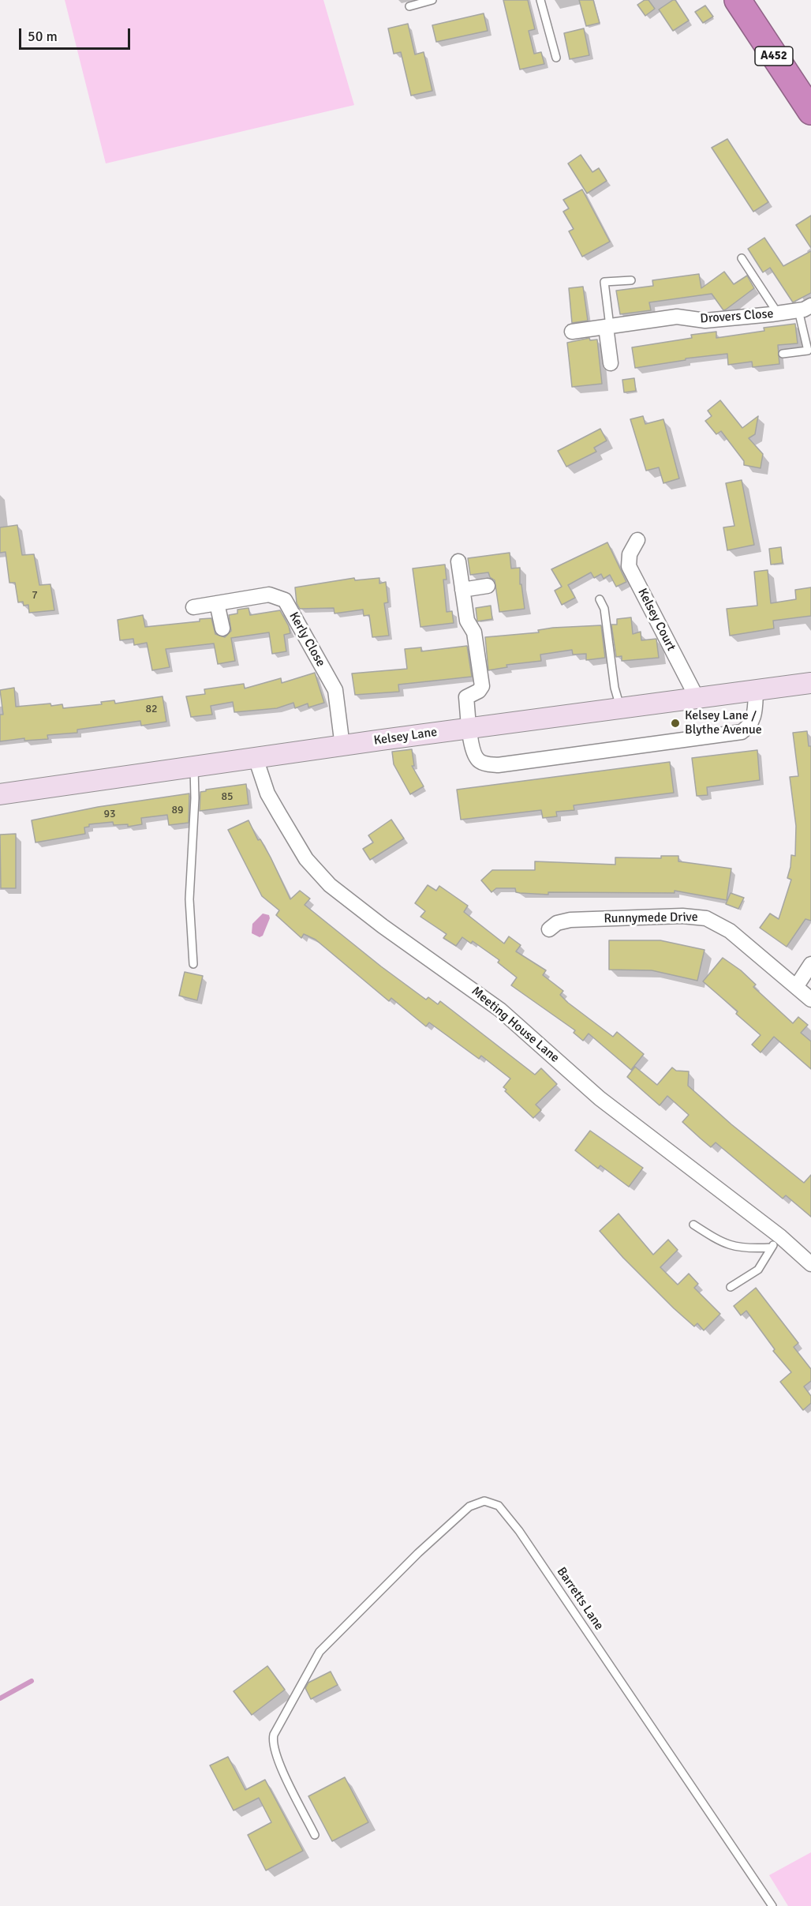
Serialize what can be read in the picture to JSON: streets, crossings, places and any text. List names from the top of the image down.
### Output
{
  "streets": {
    "highway": ["A452"],
    "main road": ["Kelsey Lane"],
    "street": [
      "Drovers Close",
      "Kelsey Court",
      "Kerly Close",
      "Runnymede Drive",
      "Meeting House Lane"
    ],
    "lane": ["Barretts Lane"]
  },
  "crossings": [
    ["Kelsey Court", "Kelsey Lane"],
    ["Kerly Close", "Kelsey Lane"],
    ["Kelsey Lane", "Meeting House Lane"]
  ],
  "places": ["Kelsey Lane / Blythe Avenue"],
  "house_numbers": [
    "7",
    "82",
    "85",
    "89",
    "93"
  ],
  "scale_bar": "50 m"
}
